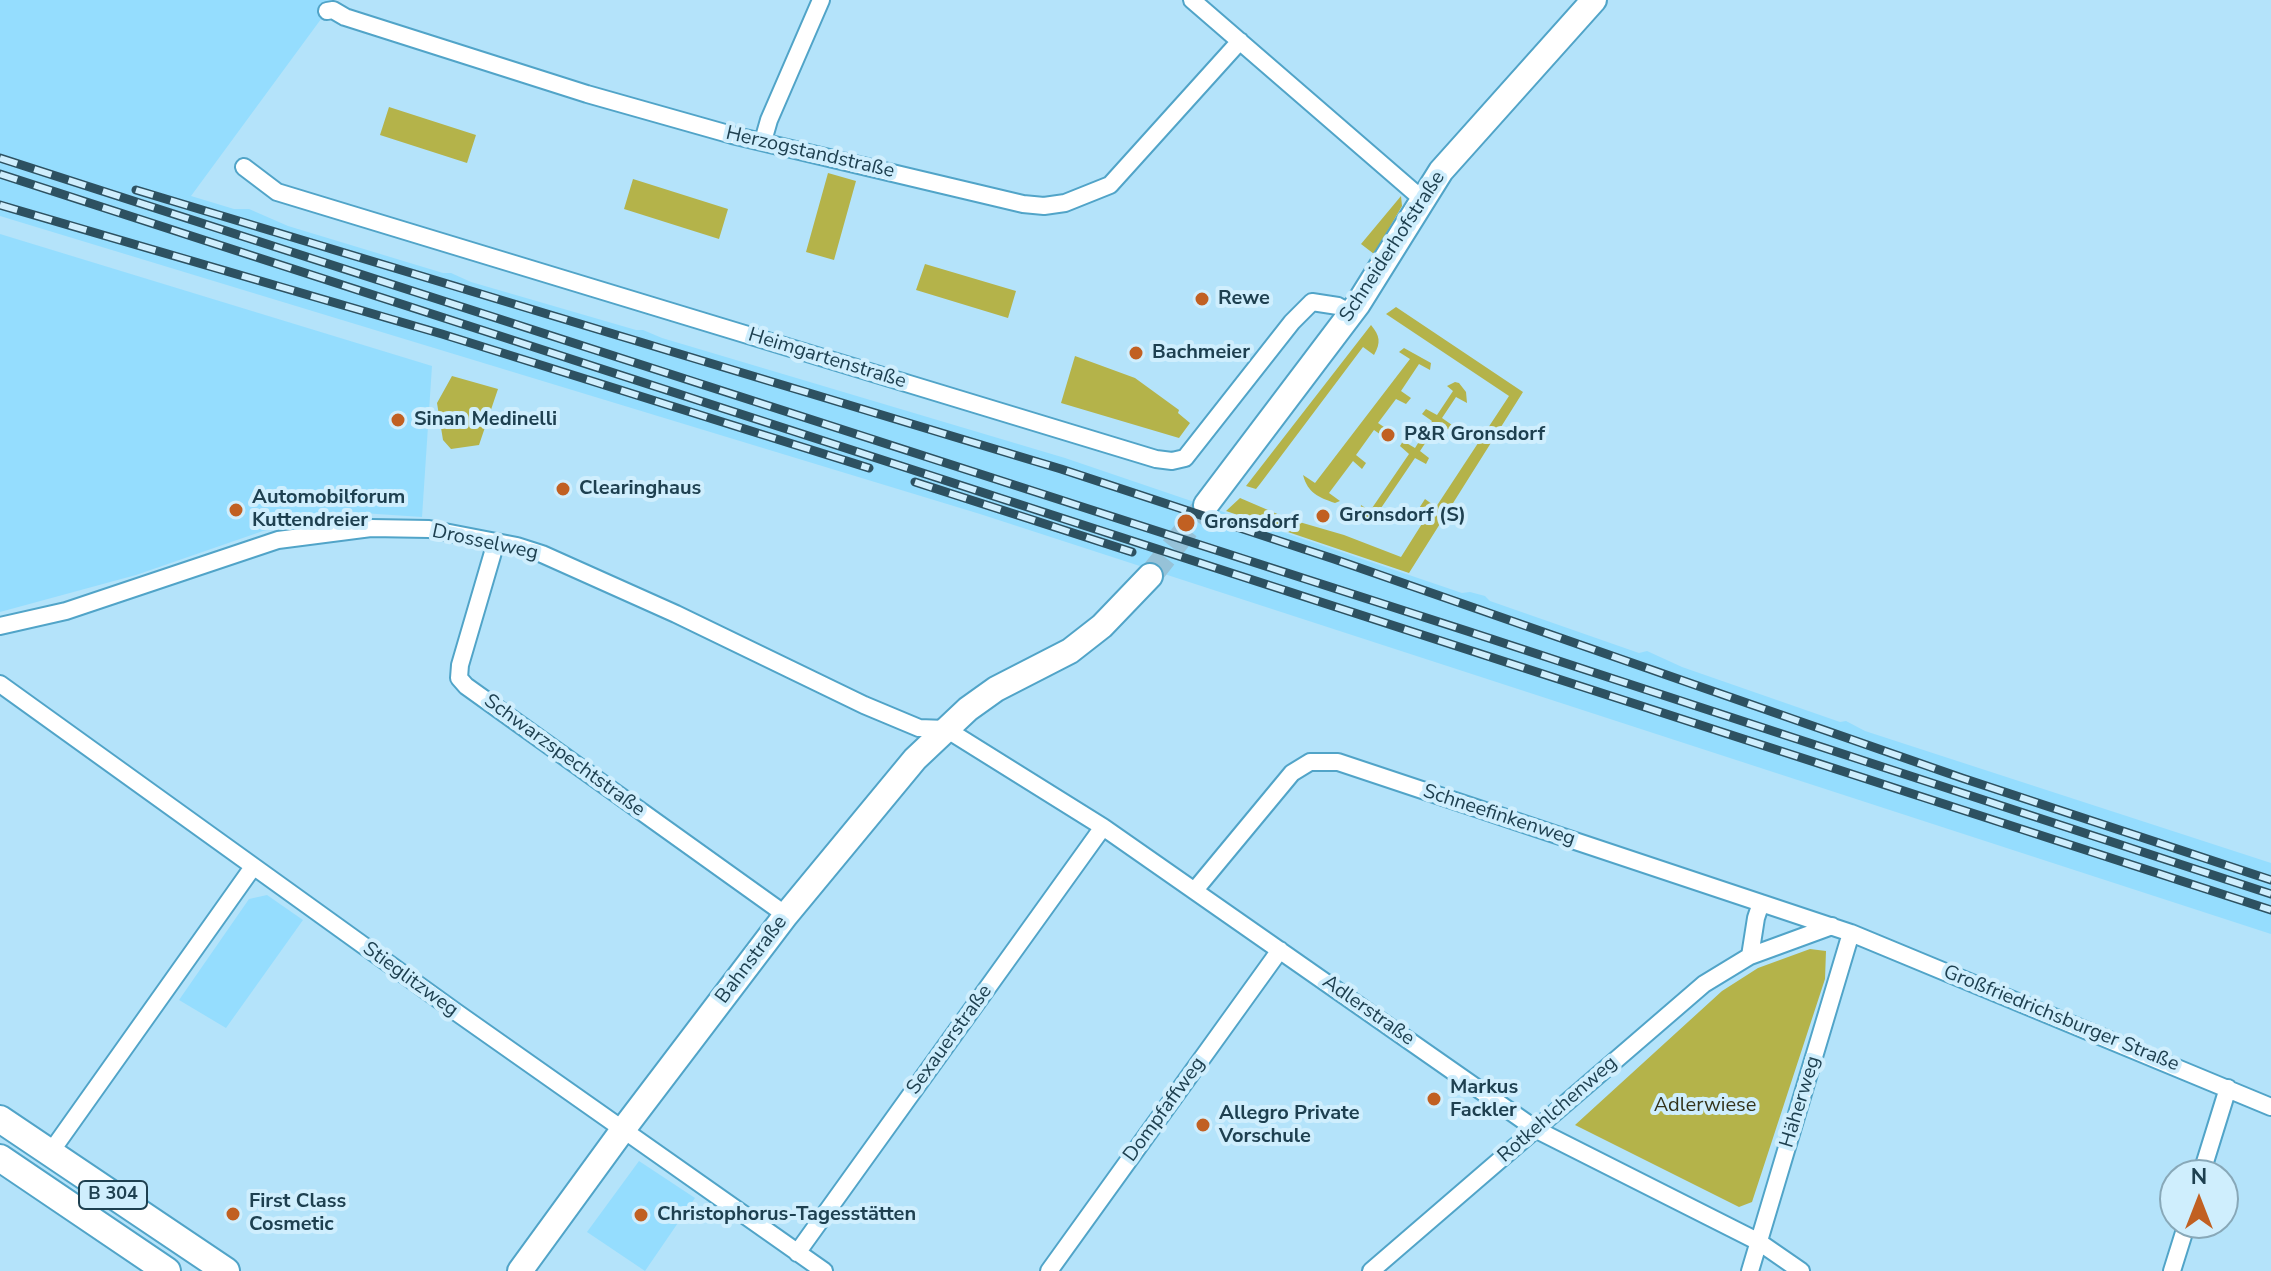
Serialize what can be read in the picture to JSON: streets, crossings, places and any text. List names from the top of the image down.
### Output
{
  "streets": {
    "main road": ["B 304"],
    "street": [
      "Herzogstandstraße",
      "Schneiderhofstraße",
      "Heimgartenstraße",
      "Drosselweg",
      "Schwarzspechtstraße",
      "Schneefinkenweg",
      "Bahnstraße",
      "Stieglitzweg",
      "Adlerstraße",
      "Großfriedrichsburger Straße",
      "Sexauerstraße",
      "Häherweg",
      "Dompfaffweg",
      "Rotkehlchenweg"
    ]
  },
  "crossings": [
    ["Schneiderhofstraße", "Heimgartenstraße"],
    ["Drosselweg", "Schwarzspechtstraße"],
    ["Drosselweg", "Bahnstraße"],
    ["Drosselweg", "Adlerstraße"],
    ["Schwarzspechtstraße", "Bahnstraße"],
    ["Schneefinkenweg", "Adlerstraße"],
    ["Schneefinkenweg", "Großfriedrichsburger Straße"],
    ["Schneefinkenweg", "Häherweg"],
    ["Schneefinkenweg", "Rotkehlchenweg"],
    ["Bahnstraße", "Stieglitzweg"],
    ["Bahnstraße", "Adlerstraße"],
    ["Stieglitzweg", "Sexauerstraße"],
    ["Adlerstraße", "Sexauerstraße"],
    ["Adlerstraße", "Häherweg"],
    ["Adlerstraße", "Dompfaffweg"],
    ["Adlerstraße", "Rotkehlchenweg"],
    ["Großfriedrichsburger Straße", "Häherweg"]
  ],
  "parks": ["Adlerwiese"],
  "places": [
    "Rewe",
    "Bachmeier",
    "Sinan Medinelli",
    "P&R Gronsdorf",
    "Clearinghaus",
    "Automobilforum Kuttendreier",
    "Gronsdorf (S)",
    "Gronsdorf",
    "Markus Fackler",
    "Allegro Private Vorschule",
    "First Class Cosmetic",
    "Christophorus-Tagesstätten"
  ],
  "north": "top"
}
